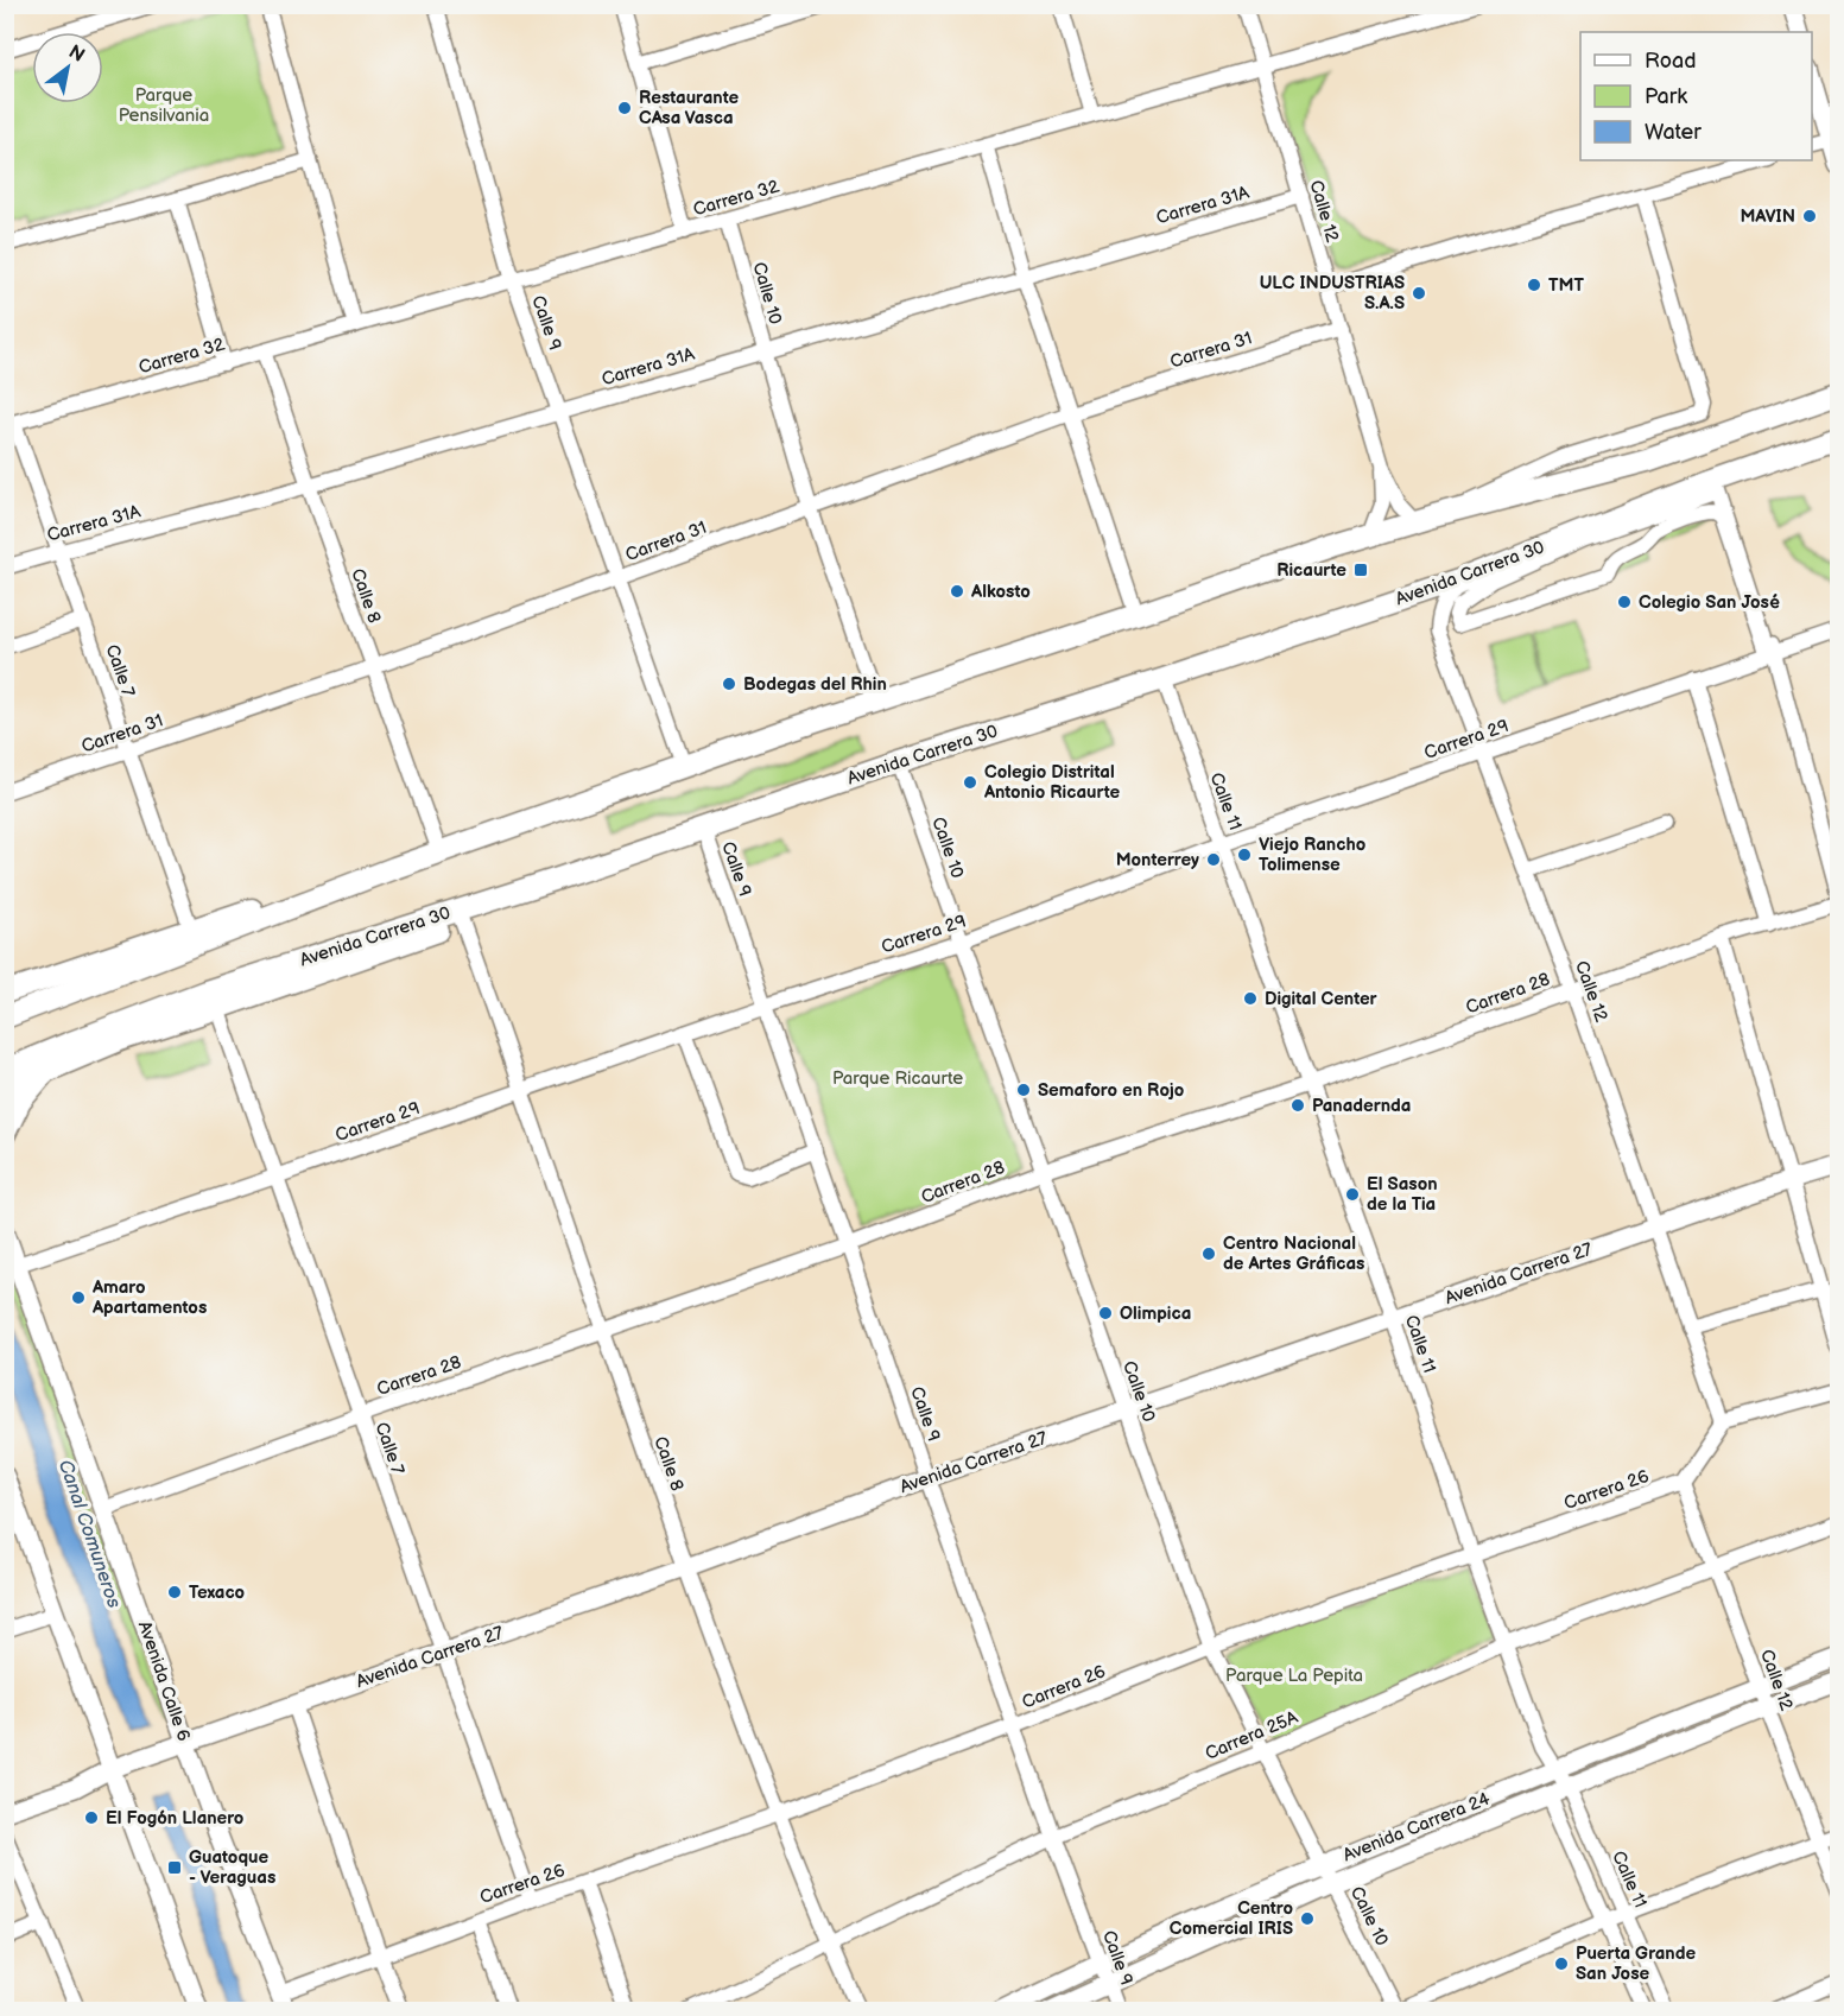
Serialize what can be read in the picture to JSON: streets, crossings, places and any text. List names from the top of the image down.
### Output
{
  "streets": {
    "highway": ["Avenida Carrera 30"],
    "main road": ["Avenida Carrera 27", "Avenida Calle 6", "Avenida Carrera 24"],
    "street": [
      "Carrera 32",
      "Carrera 31A",
      "Calle 12",
      "Calle 10",
      "Calle 9",
      "Carrera 31",
      "Calle 8",
      "Calle 7",
      "Carrera 29",
      "Calle 11",
      "Carrera 28",
      "Carrera 26",
      "Carrera 25A"
    ]
  },
  "crossings": [
    ["Carrera 32", "Calle 12"],
    ["Carrera 32", "Calle 10"],
    ["Carrera 32", "Calle 9"],
    ["Carrera 32", "Calle 8"],
    ["Carrera 32", "Calle 7"],
    ["Carrera 31A", "Calle 12"],
    ["Carrera 31A", "Calle 10"],
    ["Carrera 31A", "Calle 9"],
    ["Carrera 31A", "Calle 8"],
    ["Carrera 31A", "Calle 7"],
    ["Calle 12", "Carrera 31"],
    ["Calle 12", "Avenida Carrera 30"],
    ["Calle 12", "Carrera 29"],
    ["Calle 12", "Carrera 28"],
    ["Calle 12", "Avenida Carrera 27"],
    ["Calle 12", "Carrera 26"],
    ["Calle 12", "Carrera 25A"],
    ["Calle 12", "Avenida Carrera 24"],
    ["Calle 10", "Carrera 31"],
    ["Calle 10", "Avenida Carrera 30"],
    ["Calle 10", "Carrera 29"],
    ["Calle 10", "Carrera 28"],
    ["Calle 10", "Avenida Carrera 27"],
    ["Calle 10", "Carrera 26"],
    ["Calle 10", "Carrera 25A"],
    ["Calle 10", "Avenida Carrera 24"],
    ["Calle 9", "Carrera 31"],
    ["Calle 9", "Avenida Carrera 30"],
    ["Calle 9", "Carrera 29"],
    ["Calle 9", "Carrera 28"],
    ["Calle 9", "Avenida Carrera 27"],
    ["Calle 9", "Carrera 26"],
    ["Calle 9", "Carrera 25A"],
    ["Calle 9", "Avenida Carrera 24"],
    ["Carrera 31", "Calle 8"],
    ["Carrera 31", "Calle 7"],
    ["Avenida Carrera 30", "Calle 11"],
    ["Calle 8", "Carrera 29"],
    ["Calle 8", "Carrera 28"],
    ["Calle 8", "Avenida Carrera 27"],
    ["Calle 8", "Carrera 26"],
    ["Calle 8", "Carrera 25A"],
    ["Calle 7", "Carrera 29"],
    ["Calle 7", "Carrera 28"],
    ["Calle 7", "Avenida Carrera 27"],
    ["Calle 7", "Carrera 26"],
    ["Carrera 29", "Calle 11"],
    ["Carrera 29", "Avenida Calle 6"],
    ["Calle 11", "Carrera 28"],
    ["Calle 11", "Avenida Carrera 27"],
    ["Calle 11", "Carrera 26"],
    ["Calle 11", "Carrera 25A"],
    ["Calle 11", "Avenida Carrera 24"],
    ["Carrera 28", "Avenida Calle 6"],
    ["Avenida Carrera 27", "Avenida Calle 6"],
    ["Carrera 26", "Avenida Calle 6"]
  ],
  "water": ["Canal Comuneros"],
  "parks": ["Parque Pensilvania", "Parque Ricaurte", "Parque La Pepita"],
  "places": {
    "other": [
      "Restaurante CAsa Vasca",
      "MAVIN",
      "TMT",
      "ULC INDUSTRIAS S.A.S",
      "Alkosto",
      "Colegio San José",
      "Bodegas del Rhin",
      "Colegio Distrital Antonio Ricaurte",
      "Viejo Rancho Tolimense",
      "Monterrey",
      "Digital Center",
      "Semaforo en Rojo",
      "Panadernda",
      "El Sason de la Tia",
      "Centro Nacional de Artes Gráficas",
      "Amaro Apartamentos",
      "Olimpica",
      "Texaco",
      "El Fogón Llanero",
      "Centro Comercial IRIS",
      "Puerta Grande San Jose"
    ],
    "transit": ["Ricaurte", "Guatoque - Veraguas"]
  },
  "legend": ["Road", "Park", "Water"],
  "north": "top right"
}
